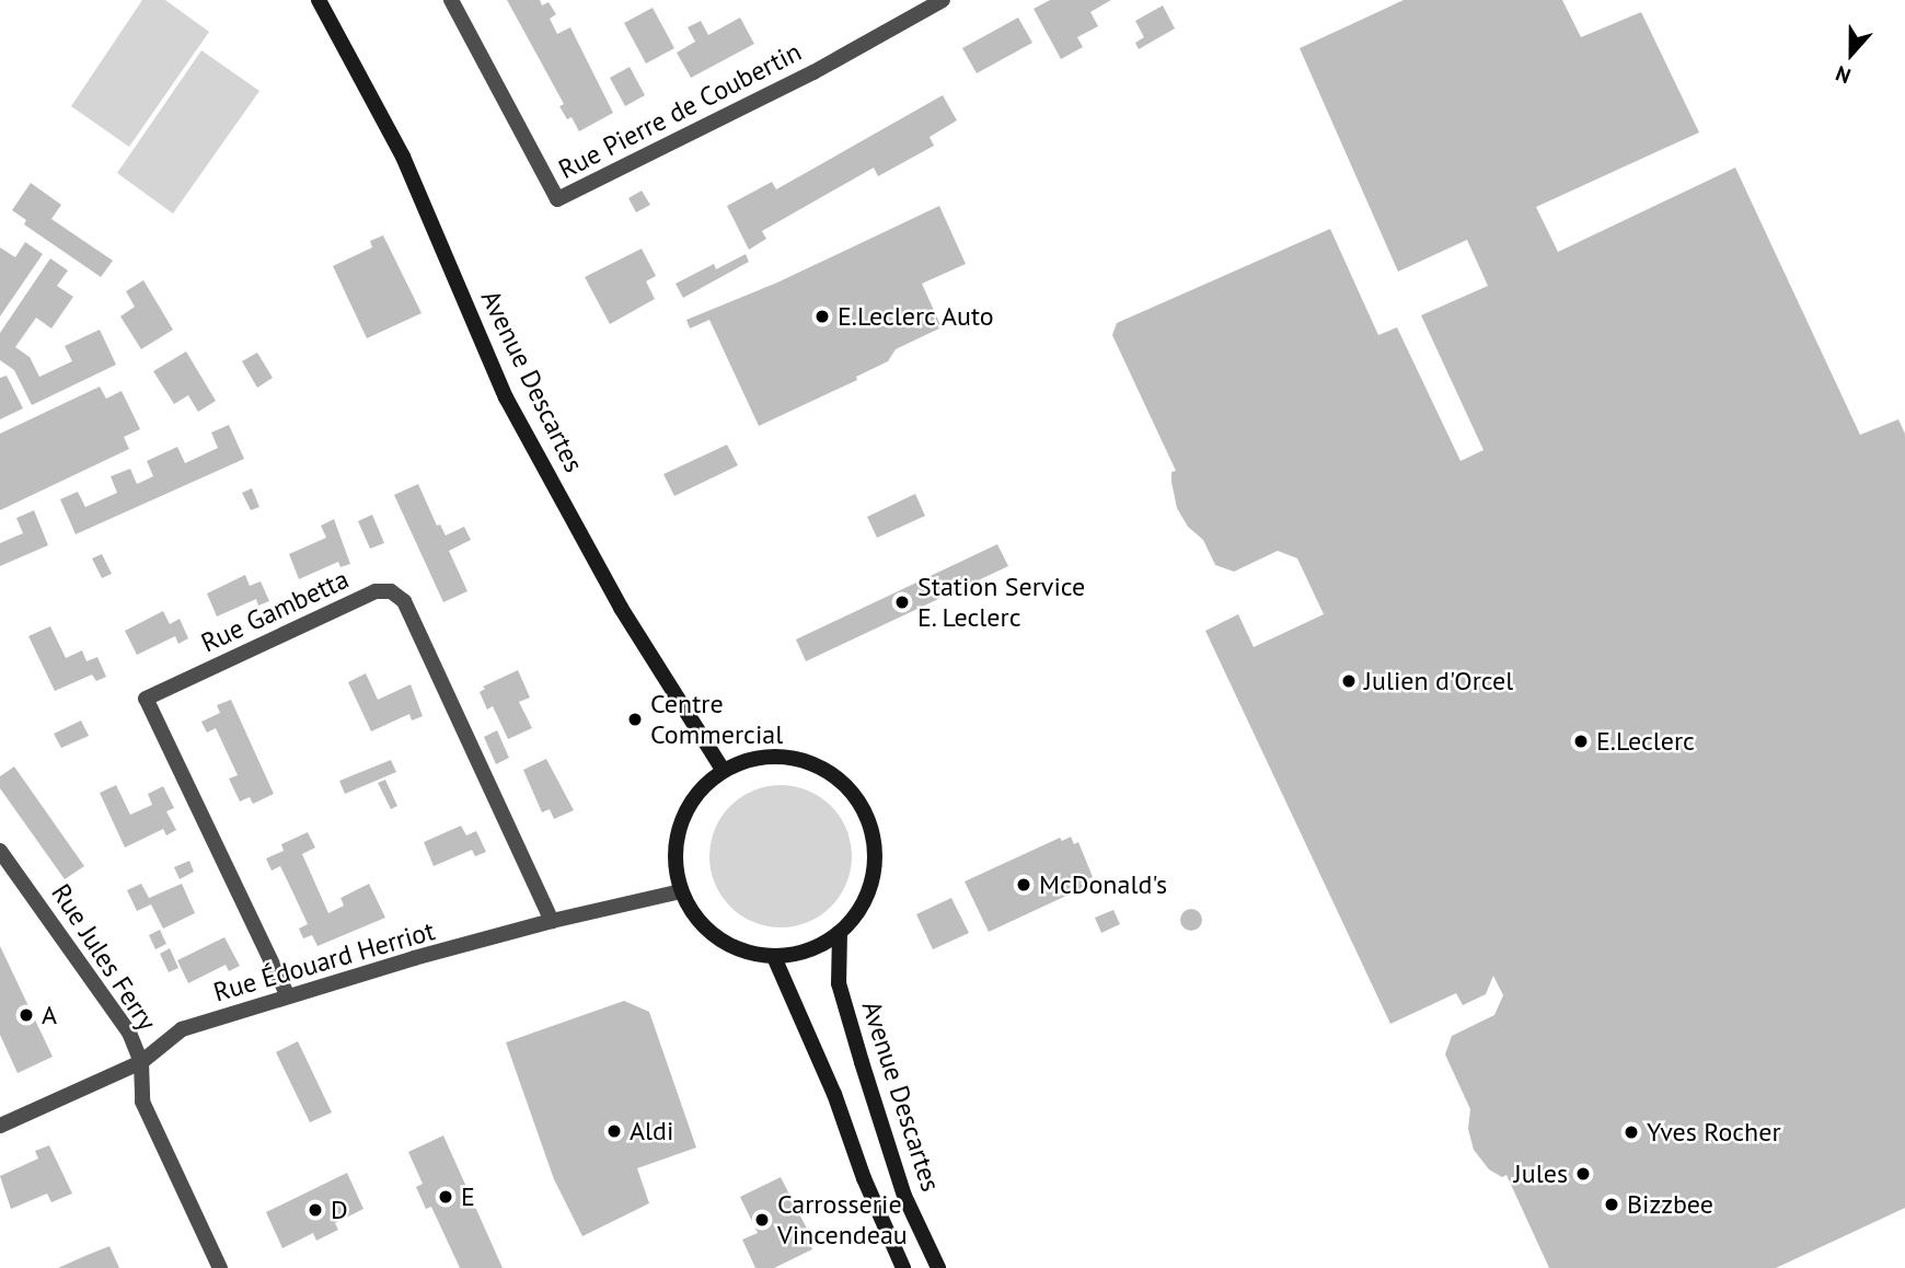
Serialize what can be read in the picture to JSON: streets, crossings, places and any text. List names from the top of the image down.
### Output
{
  "streets": {
    "main road": ["Avenue Descartes"],
    "street": [
      "Rue Pierre de Coubertin",
      "Rue Gambetta",
      "Rue Jules Ferry",
      "Rue Édouard Herriot"
    ]
  },
  "crossings": [
    ["Avenue Descartes", "Rue Édouard Herriot"],
    ["Rue Gambetta", "Rue Édouard Herriot"],
    ["Rue Jules Ferry", "Rue Édouard Herriot"]
  ],
  "places": [
    "E.Leclerc Auto",
    "Station Service E. Leclerc",
    "Julien d'Orcel",
    "Centre Commercial",
    "E.Leclerc",
    "McDonald's",
    "A",
    "Aldi",
    "Yves Rocher",
    "Jules",
    "E",
    "Bizzbee",
    "D",
    "Carrosserie Vincendeau"
  ],
  "north": "bottom"
}
